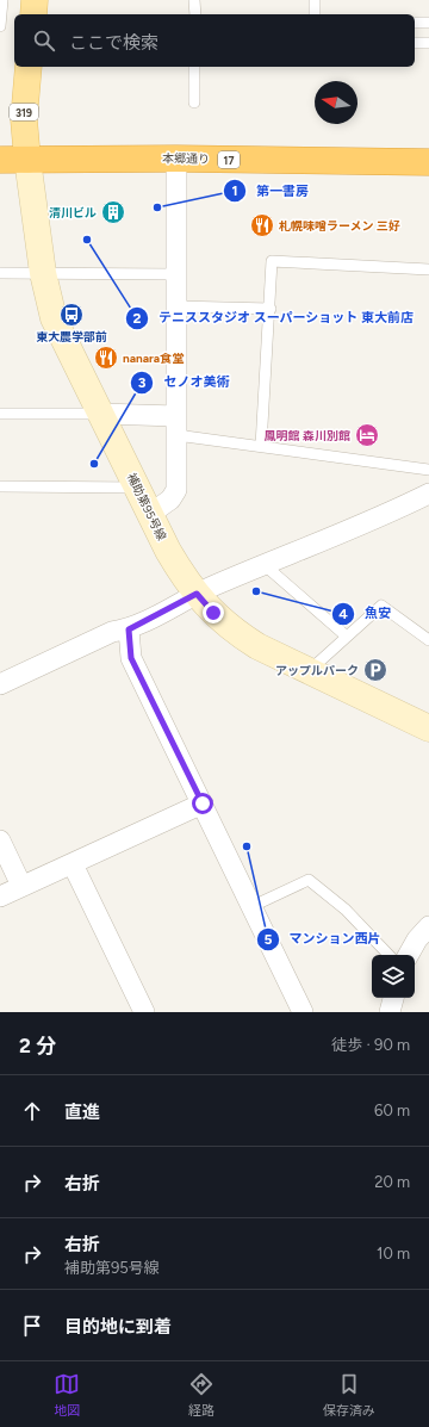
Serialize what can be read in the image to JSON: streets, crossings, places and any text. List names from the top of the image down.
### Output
{
  "streets": {
    "highway": ["本郷通り", "17"],
    "main road": ["319"],
    "street": ["補助第95号線"]
  },
  "crossings": [
    ["319", "本郷通り"],
    ["319", "補助第95号線"],
    ["本郷通り", "補助第95号線"]
  ],
  "places": {
    "other": [
      "第一書房",
      "テニススタジオ スーパーショット 東大前店",
      "セノオ美術",
      "魚安",
      "マンション西片"
    ],
    "building": ["清川ビル"],
    "restaurant": ["札幌味噌ラーメン 三好", "nanara食堂"],
    "bus stop": ["東大農学部前"],
    "hotel": ["鳳明館 森川別館"],
    "parking": ["アップルパーク"]
  },
  "north": "left",
  "page": {
    "search": "ここで検索",
    "heading": ["2 分", "徒歩 · 90 m"],
    "list": [
      ["直進", "60 m"],
      ["右折", "20 m"],
      ["右折", "補助第95号線", "10 m"],
      "目的地に到着"
    ],
    "nav": ["地図", "経路", "保存済み"]
  }
}
